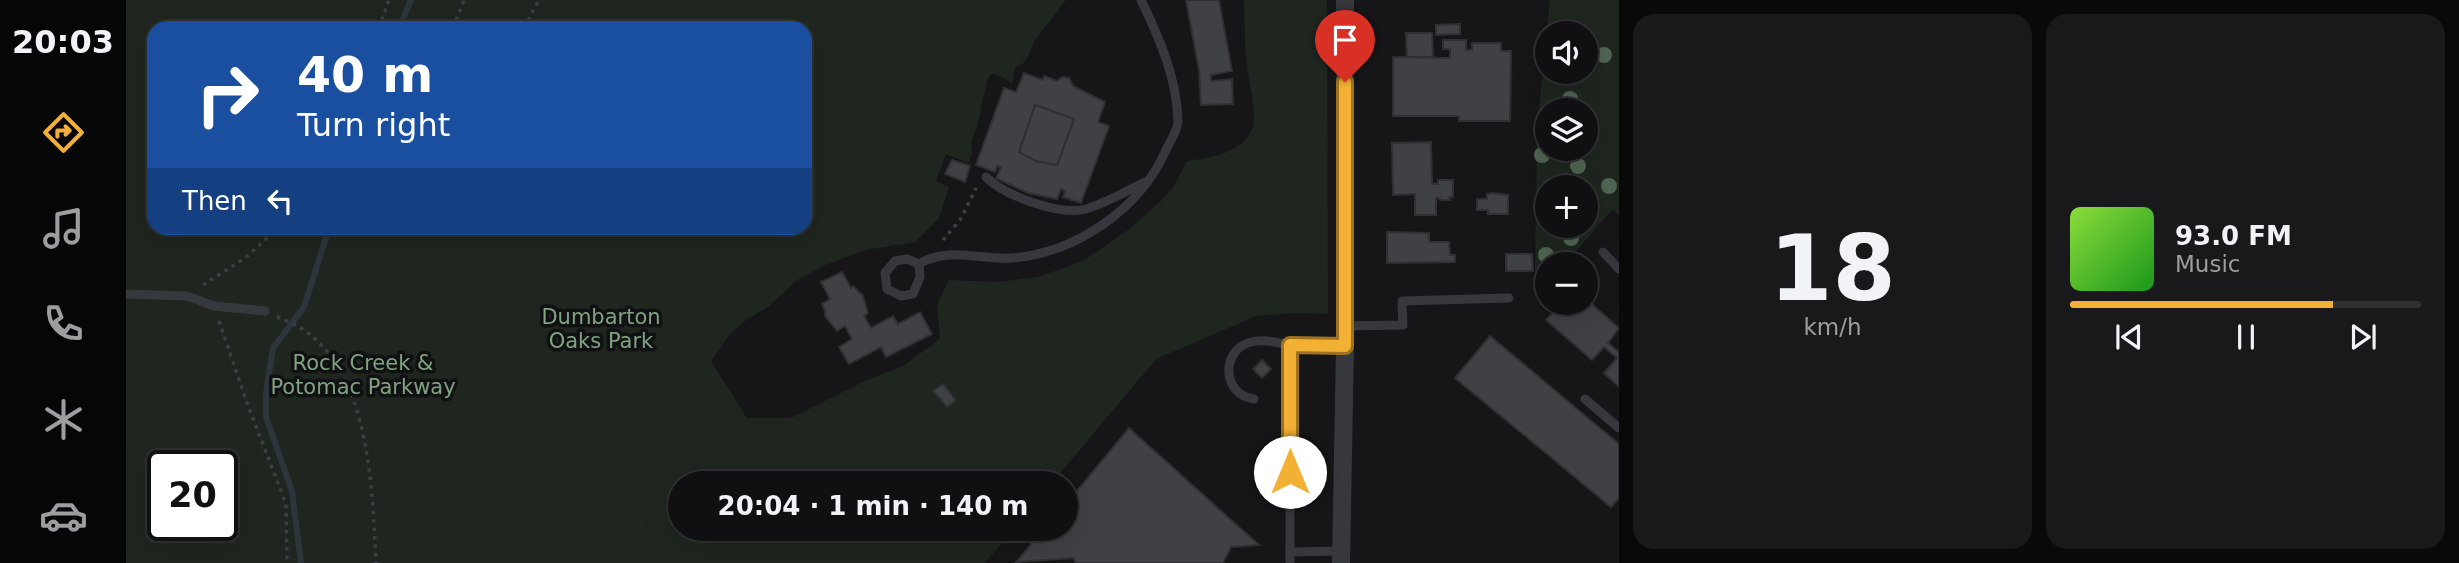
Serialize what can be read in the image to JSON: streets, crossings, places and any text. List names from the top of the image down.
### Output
{
  "parks": ["Dumbarton Oaks Park", "Rock Creek & Potomac Parkway"],
  "page": {
    "tabs": "20:03",
    "tile": ["18", "km/h"],
    "map_buttons": ["+", "−"],
    "turn": ["40 m", "Turn right"],
    "then": "Then",
    "song": ["93.0 FM", "Music"],
    "limit": "20",
    "trip": "20:04 · 1 min · 140 m"
  }
}
